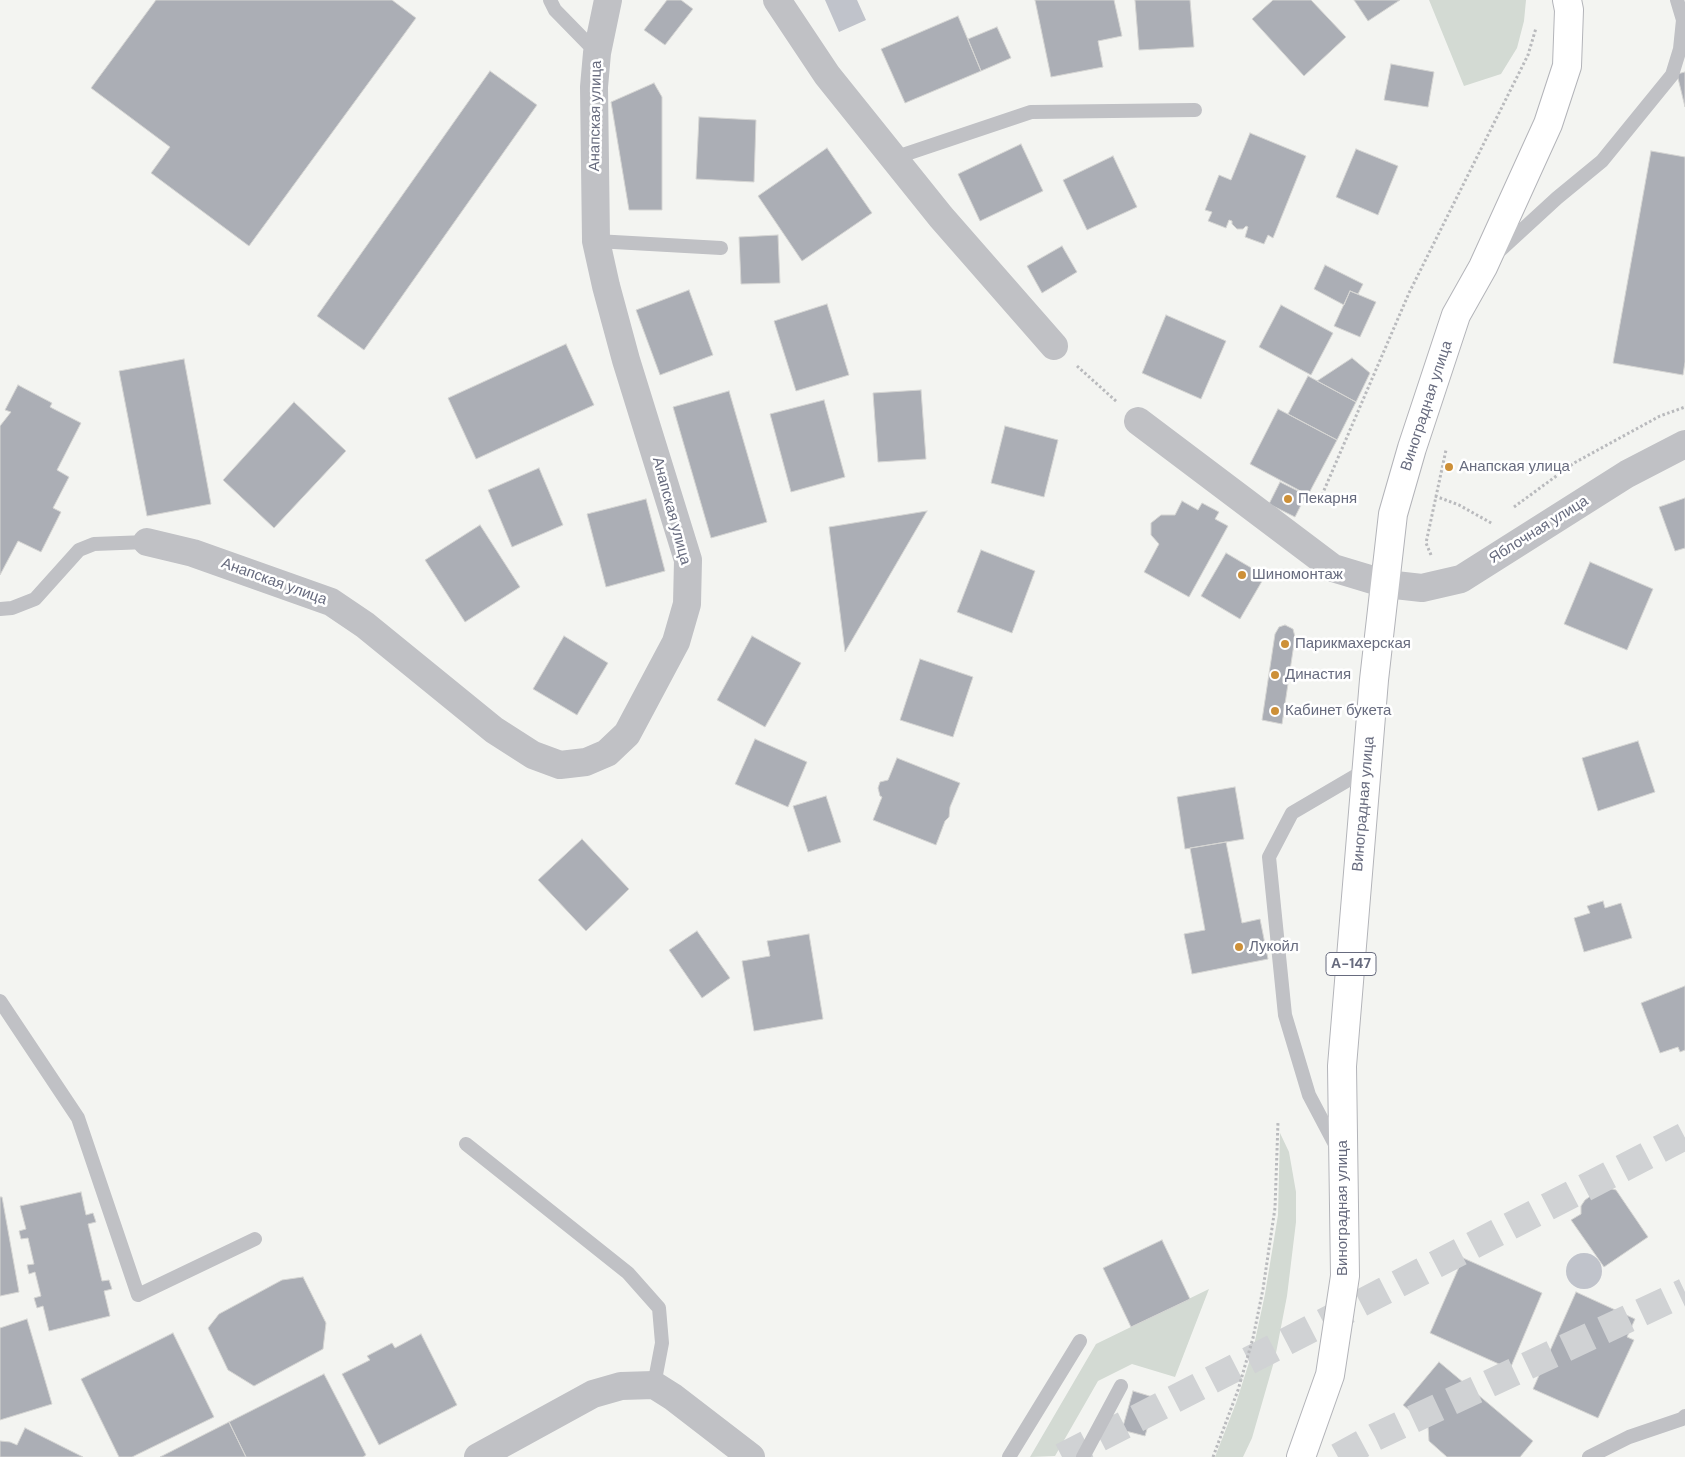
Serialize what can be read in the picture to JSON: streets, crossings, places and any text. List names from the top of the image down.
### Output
{
  "streets": {
    "main road": ["Виноградная улица", "А-147"],
    "street": ["Анапская улица", "Яблочная улица"]
  },
  "crossings": [
    ["Виноградная улица", "Яблочная улица"]
  ],
  "places": [
    "Анапская улица",
    "Пекарня",
    "Шиномонтаж",
    "Парикмахерская",
    "Династия",
    "Кабинет букета",
    "Лукойл"
  ]
}
